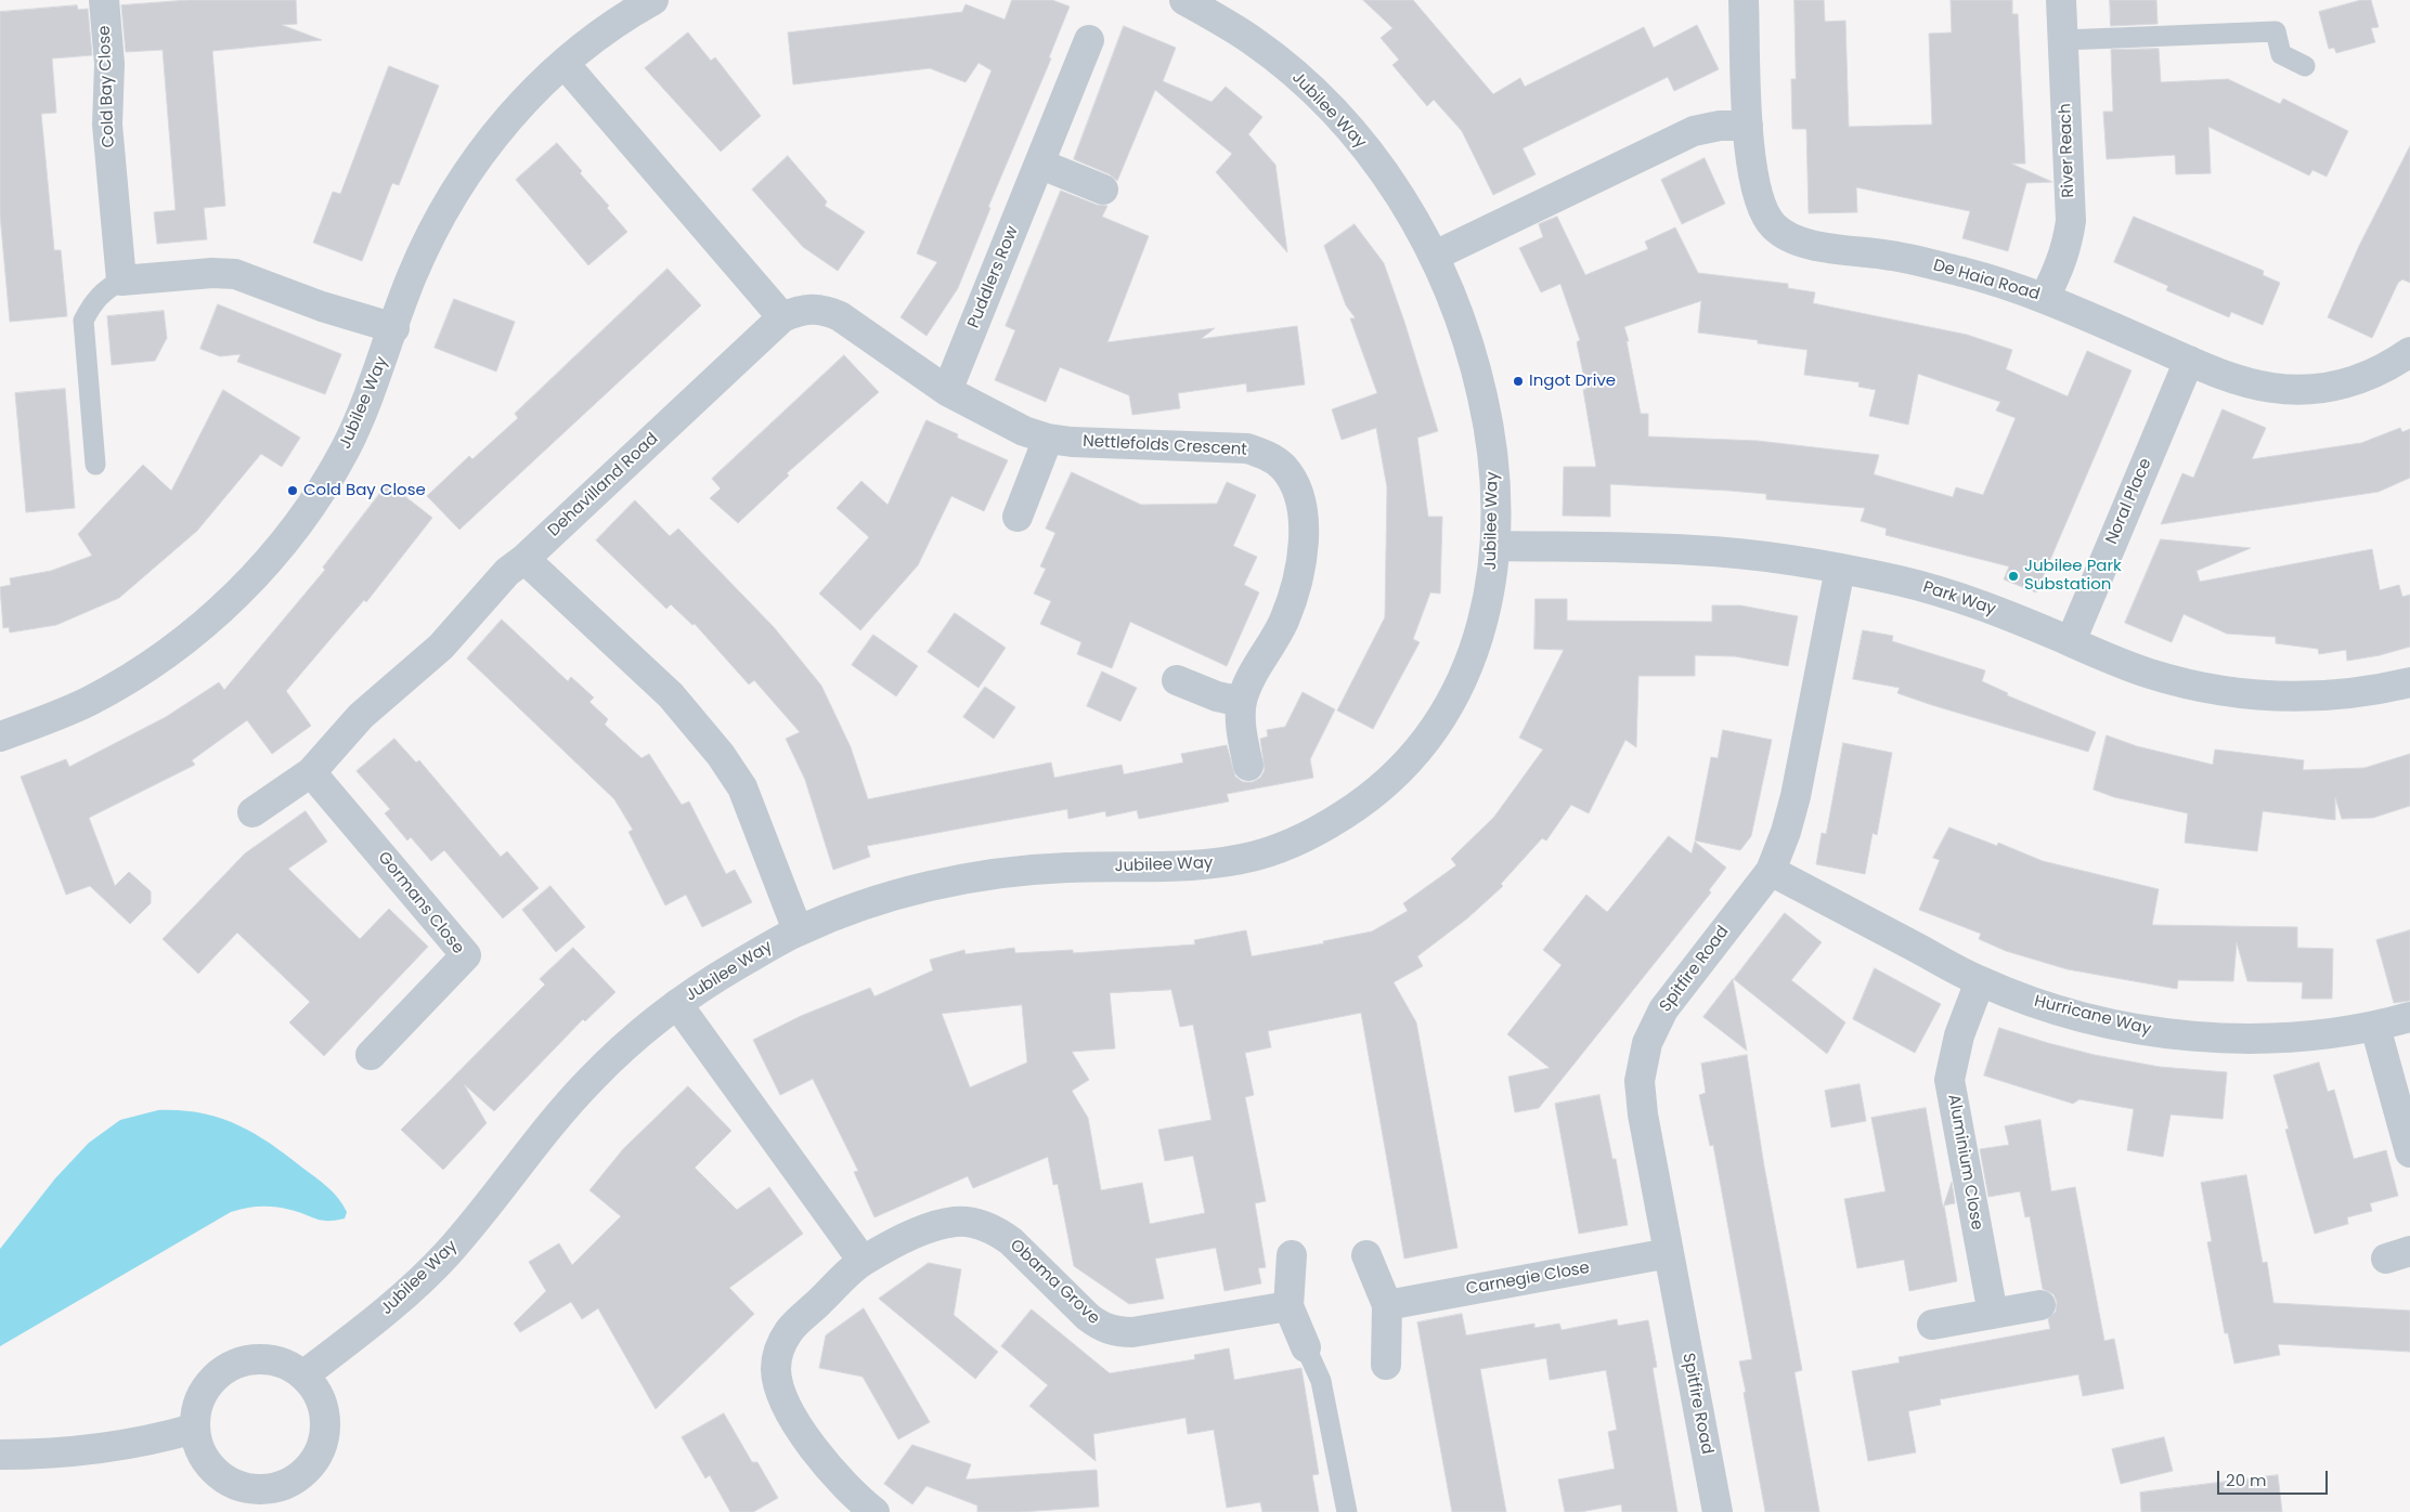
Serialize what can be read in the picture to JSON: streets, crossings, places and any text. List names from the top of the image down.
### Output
{
  "streets": {
    "street": [
      "Cold Bay Close",
      "Jubilee Way",
      "River Reach",
      "Puddlers Row",
      "De Haia Road",
      "Nettlefolds Crescent",
      "Dehavilland Road",
      "Noral Place",
      "Park Way",
      "Gormans Close",
      "Spitfire Road",
      "Hurricane Way",
      "Aluminium Close",
      "Carnegie Close",
      "Obama Grove"
    ]
  },
  "crossings": [
    ["Jubilee Way", "Park Way"],
    ["River Reach", "De Haia Road"],
    ["Puddlers Row", "Nettlefolds Crescent"],
    ["De Haia Road", "Noral Place"],
    ["Nettlefolds Crescent", "Dehavilland Road"],
    ["Noral Place", "Park Way"],
    ["Park Way", "Spitfire Road"],
    ["Spitfire Road", "Hurricane Way"],
    ["Spitfire Road", "Carnegie Close"],
    ["Hurricane Way", "Aluminium Close"]
  ],
  "places": ["Ingot Drive", "Cold Bay Close", "Jubilee Park Substation"],
  "scale_bar": "20 m"
}
